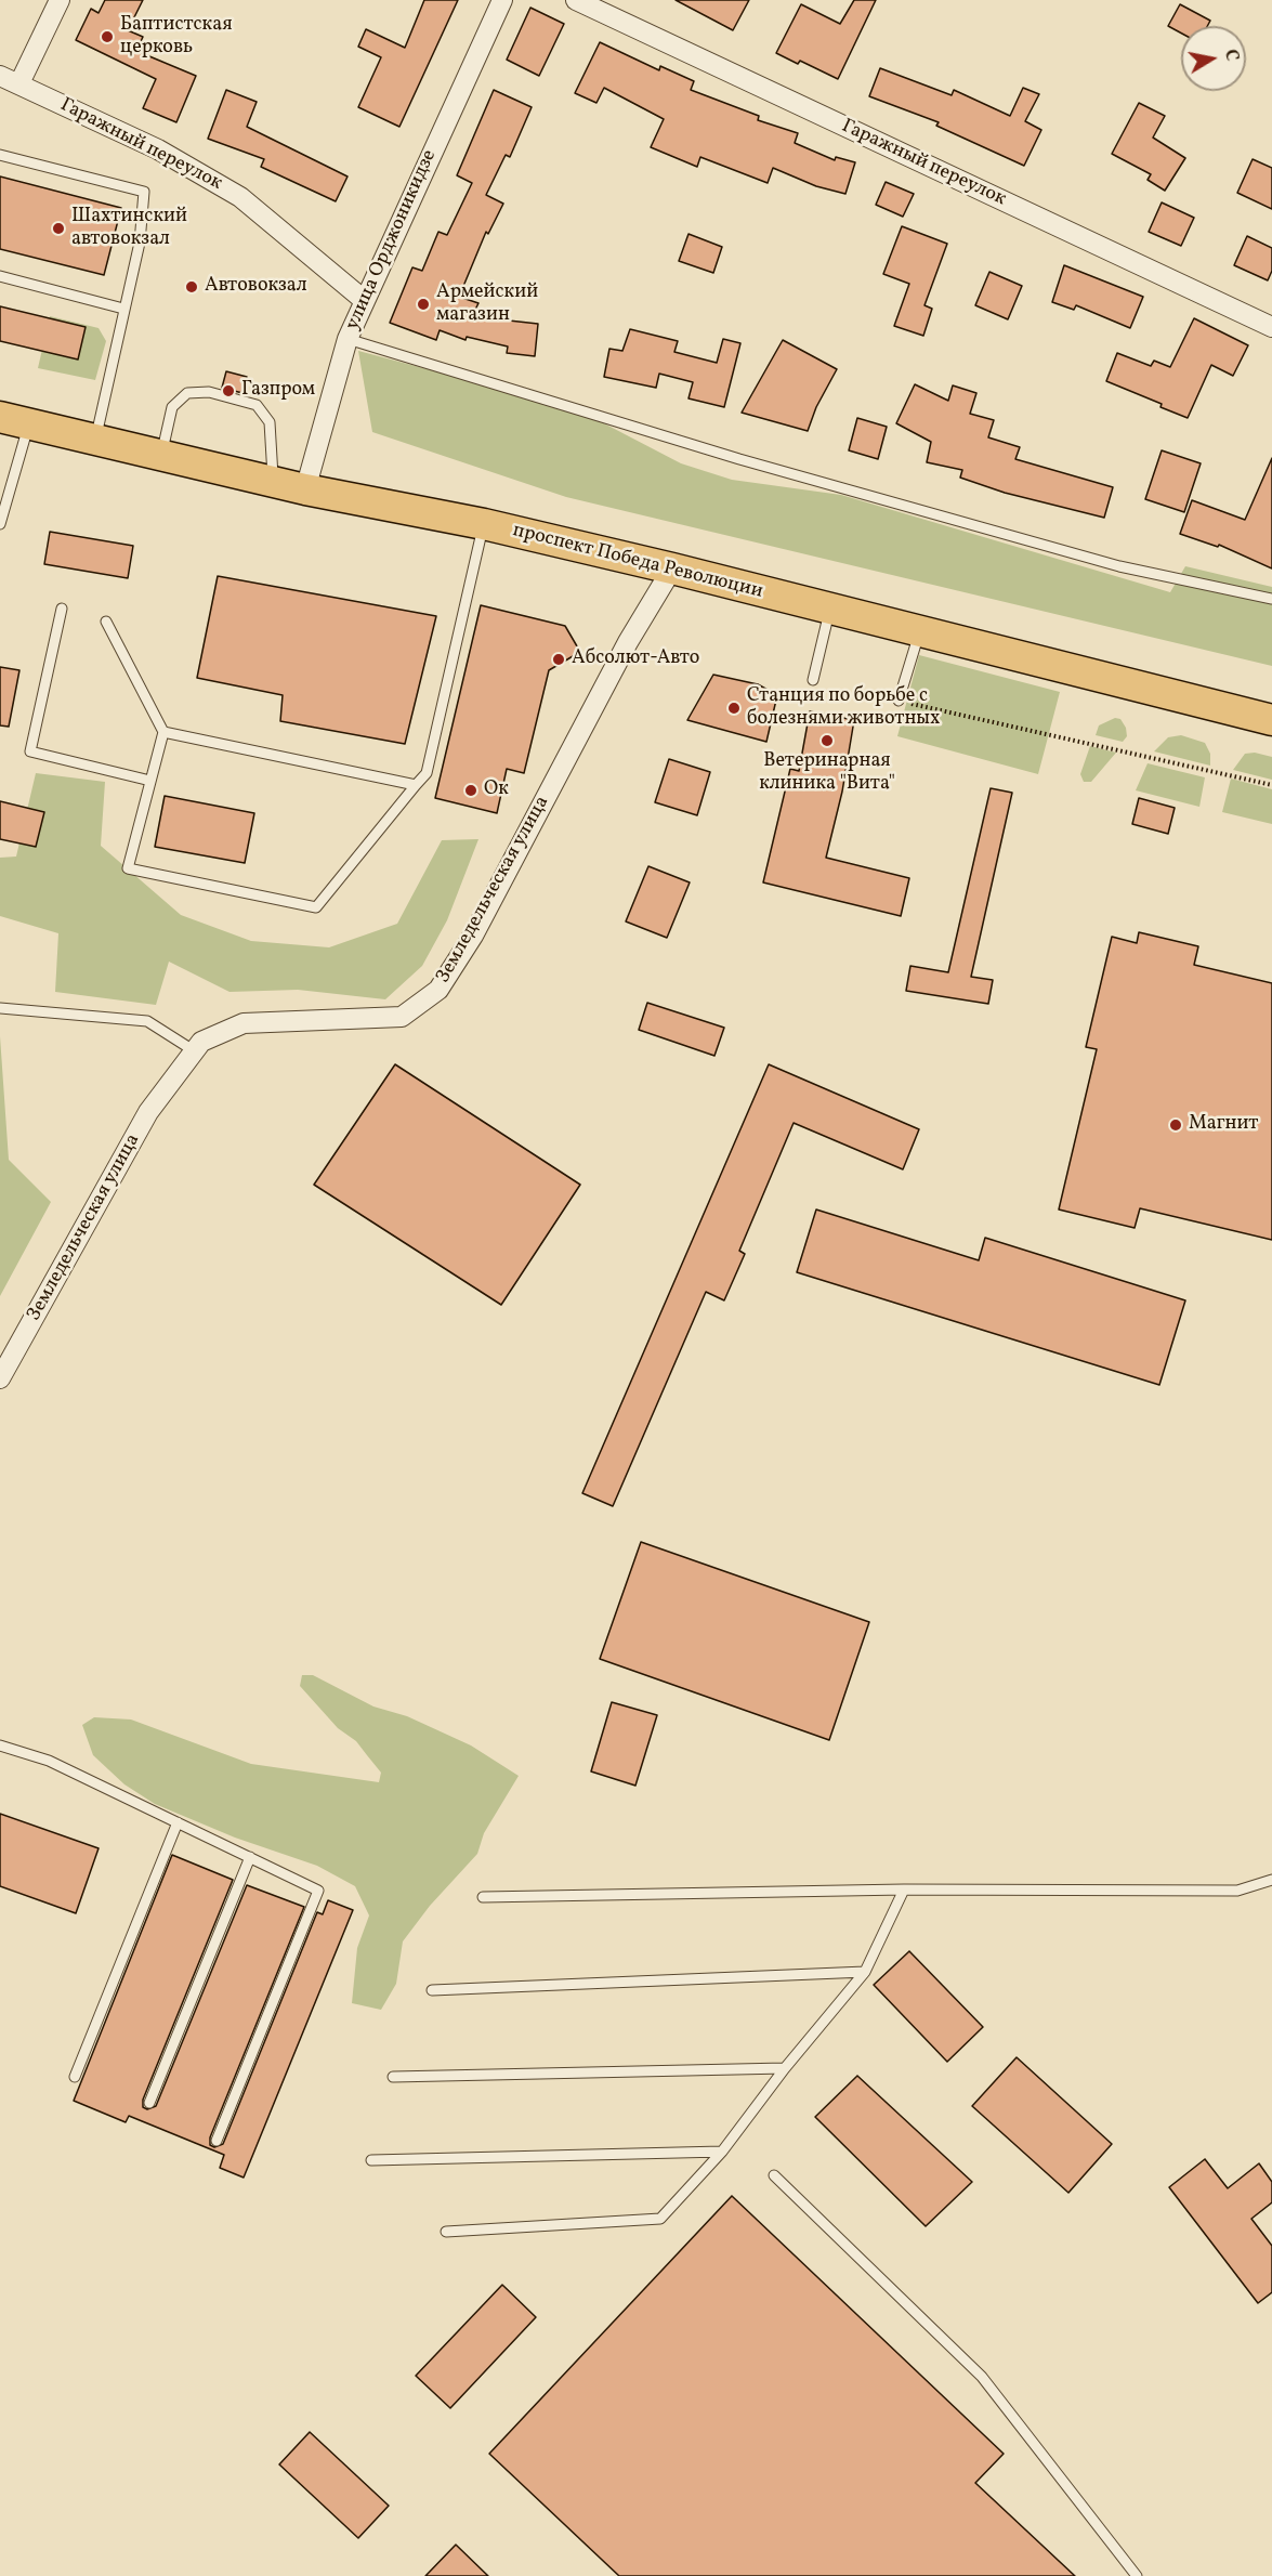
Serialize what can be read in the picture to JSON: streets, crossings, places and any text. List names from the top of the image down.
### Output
{
  "streets": {
    "main road": ["проспект Победа Революции"],
    "street": ["Гаражный переулок", "улица Орджоникидзе", "Земледельческая улица"]
  },
  "crossings": [
    ["Гаражный переулок", "улица Орджоникидзе"],
    ["улица Орджоникидзе", "проспект Победа Революции"],
    ["проспект Победа Революции", "Земледельческая улица"]
  ],
  "places": [
    "Баптистская церковь",
    "Шахтинский автовокзал",
    "Автовокзал",
    "Армейский магазин",
    "Газпром",
    "Абсолют-Авто",
    "Станция по борьбе с болезнями животных",
    "Ветеринарная клиника \"Вита\"",
    "Ок",
    "Магнит"
  ],
  "north": "right"
}
